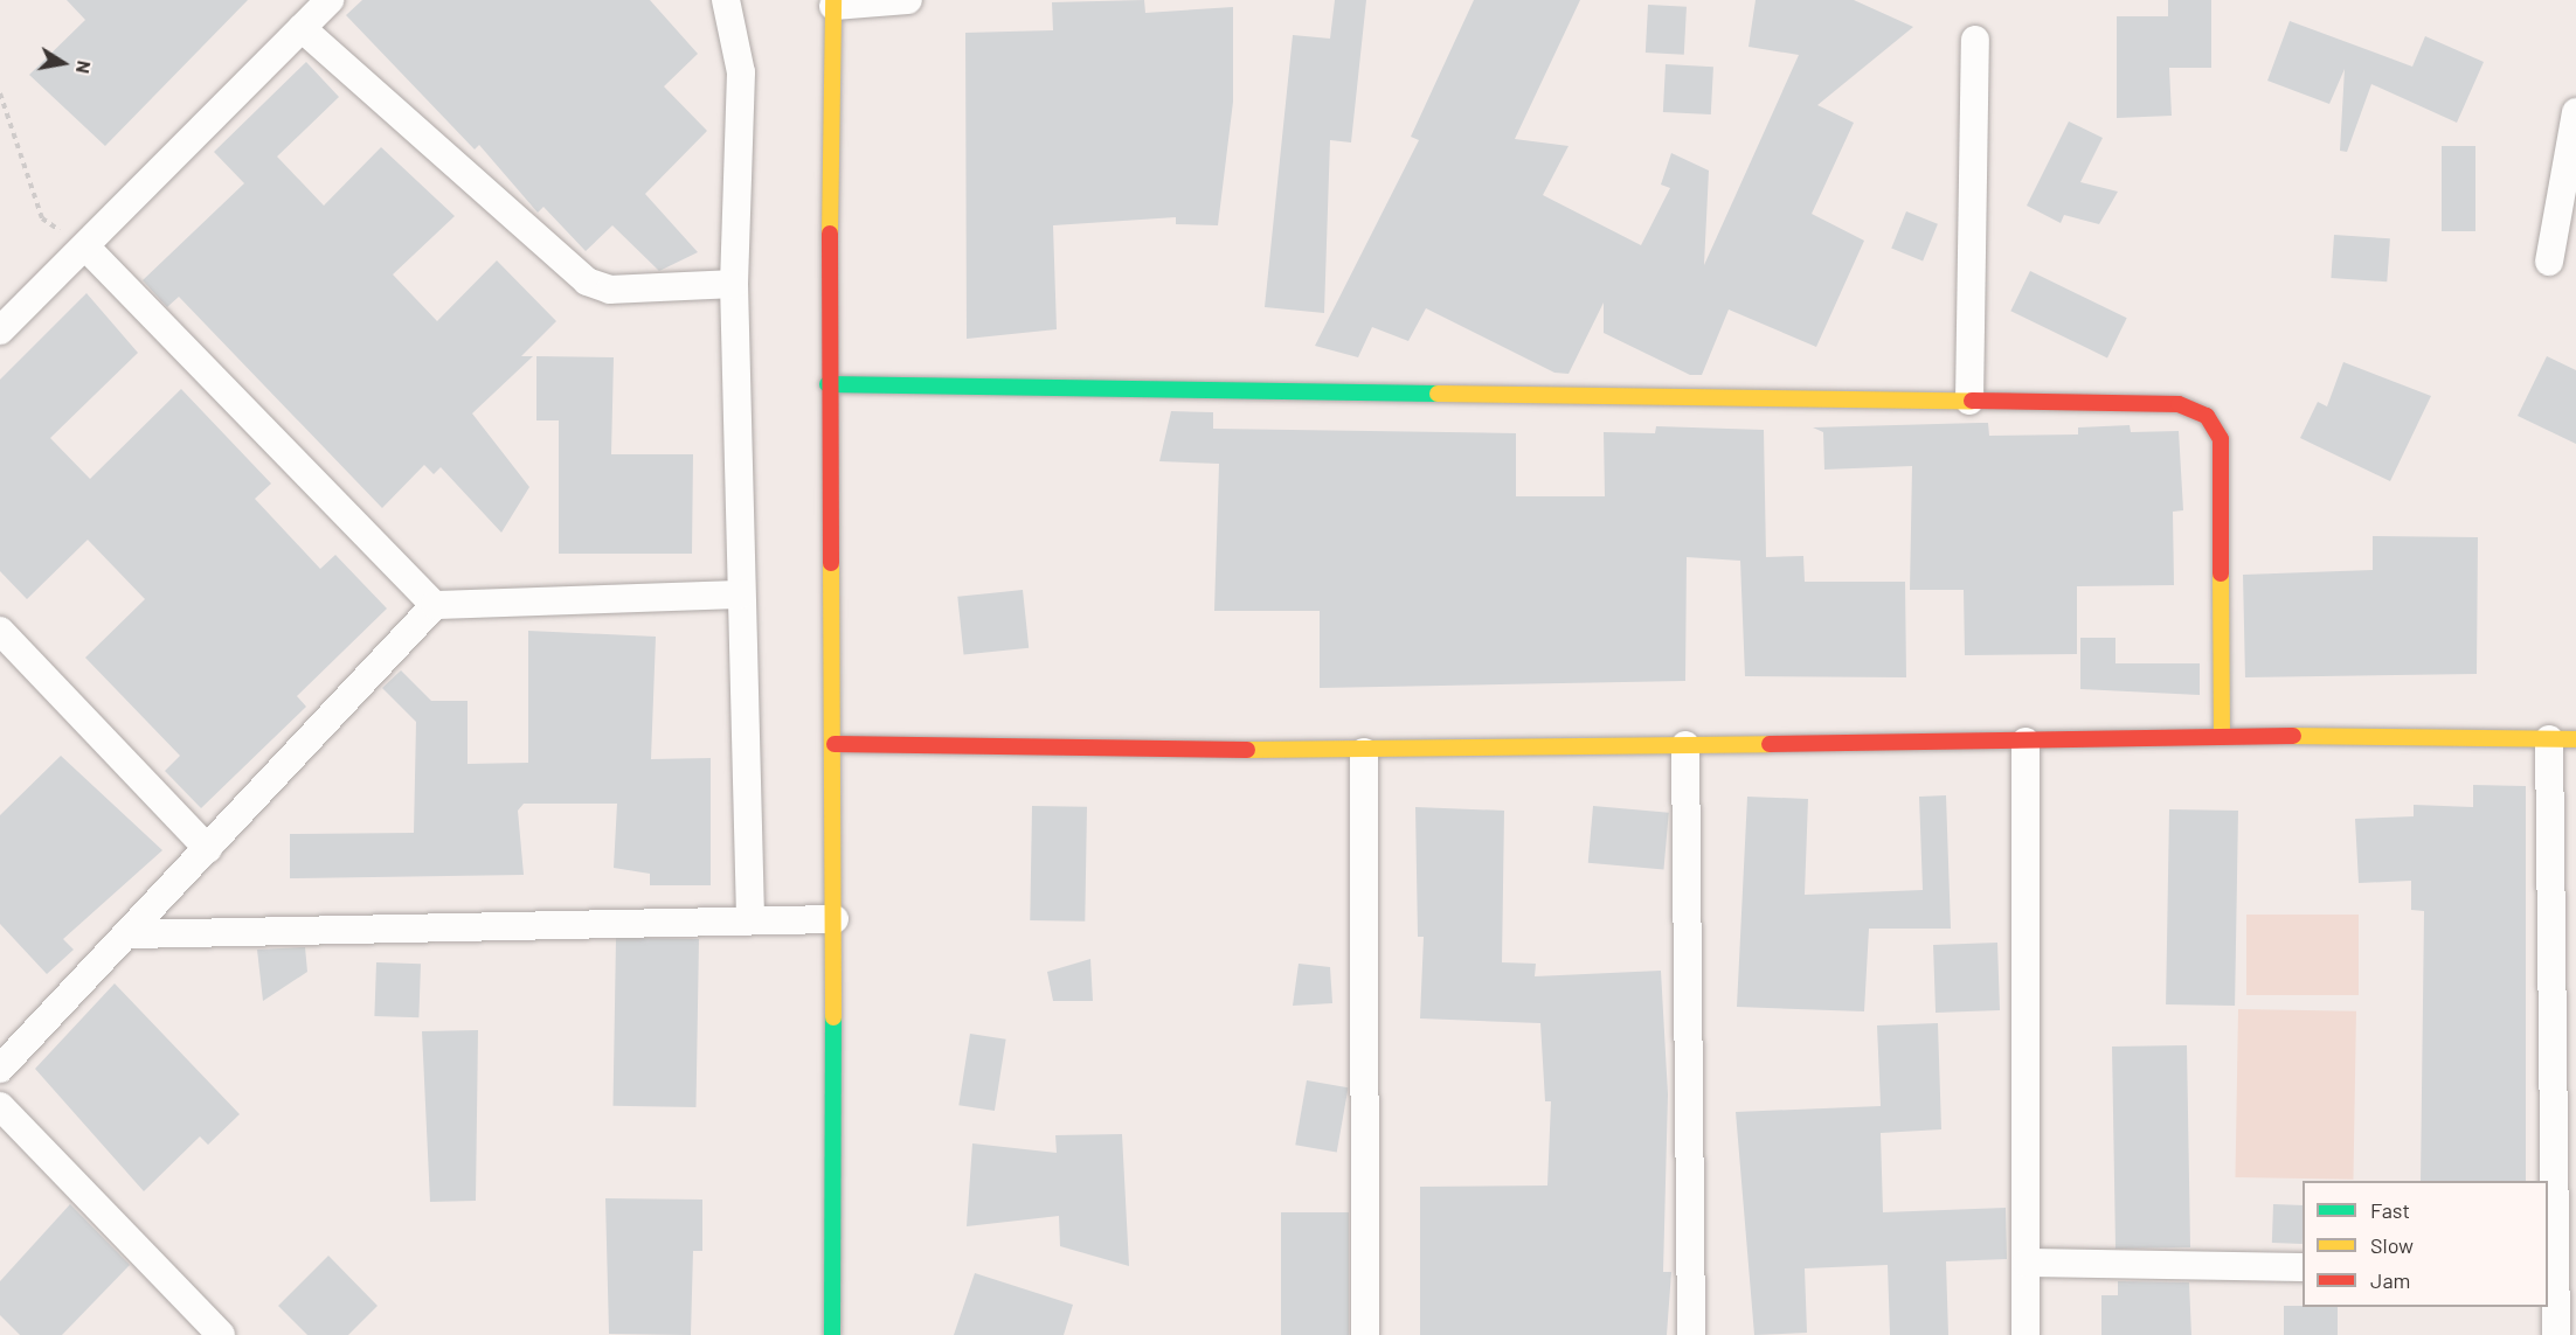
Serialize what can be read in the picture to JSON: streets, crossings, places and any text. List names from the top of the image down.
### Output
{
  "legend": ["Fast", "Slow", "Jam"],
  "north": "right"
}
